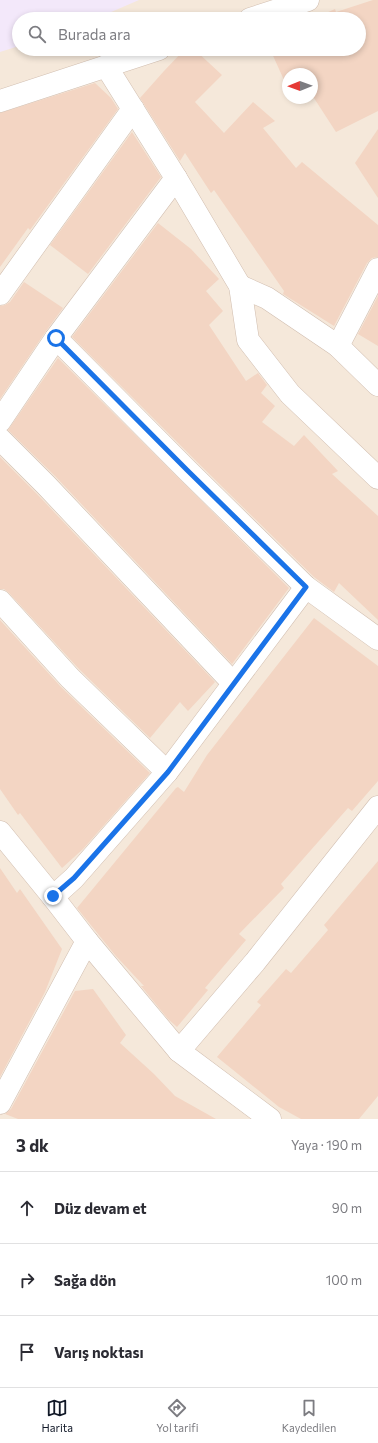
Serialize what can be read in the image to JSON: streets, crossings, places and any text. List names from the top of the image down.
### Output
{
  "north": "left",
  "page": {
    "search": "Burada ara",
    "heading": ["3 dk", "Yaya · 190 m"],
    "list": [
      ["Düz devam et", "90 m"],
      ["Sağa dön", "100 m"],
      "Varış noktası"
    ],
    "nav": ["Harita", "Yol tarifi", "Kaydedilen"]
  }
}
